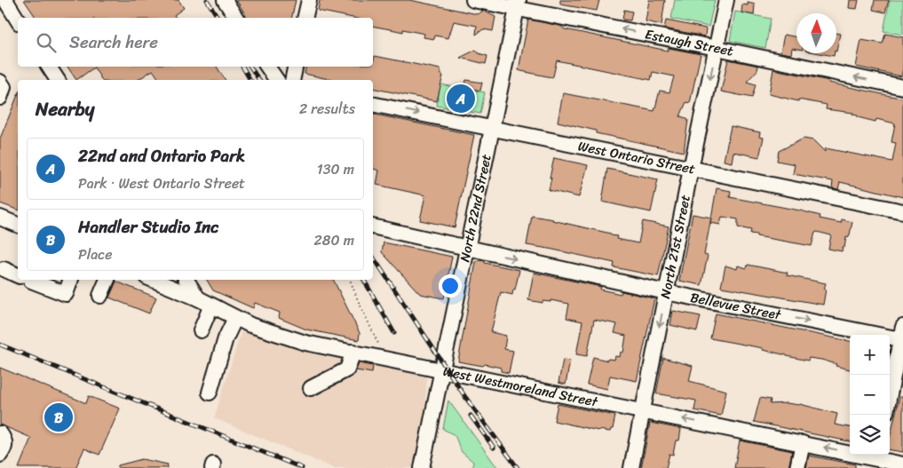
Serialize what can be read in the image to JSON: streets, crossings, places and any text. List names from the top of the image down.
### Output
{
  "streets": {
    "street": [
      "Estaugh Street",
      "West Ontario Street",
      "North 22nd Street",
      "North 21st Street",
      "Bellevue Street",
      "West Westmoreland Street"
    ]
  },
  "crossings": [
    ["Estaugh Street", "North 22nd Street"],
    ["Estaugh Street", "North 21st Street"],
    ["West Ontario Street", "North 22nd Street"],
    ["West Ontario Street", "North 21st Street"],
    ["North 22nd Street", "Bellevue Street"],
    ["North 22nd Street", "West Westmoreland Street"],
    ["North 21st Street", "Bellevue Street"],
    ["North 21st Street", "West Westmoreland Street"]
  ],
  "one_way": ["Estaugh Street", "North 21st Street", "Bellevue Street"],
  "north": "top",
  "page": {
    "search": "Search here",
    "heading": ["Nearby", "2 results"],
    "pins": ["A", "B"],
    "list": [
      {
        "mark": "A",
        "name": "22nd and Ontario Park",
        "note": "Park · West Ontario Street",
        "value": "130 m"
      },
      {
        "mark": "B",
        "name": "Handler Studio Inc",
        "note": "Place",
        "value": "280 m"
      }
    ],
    "map_buttons": ["+", "−"]
  }
}
